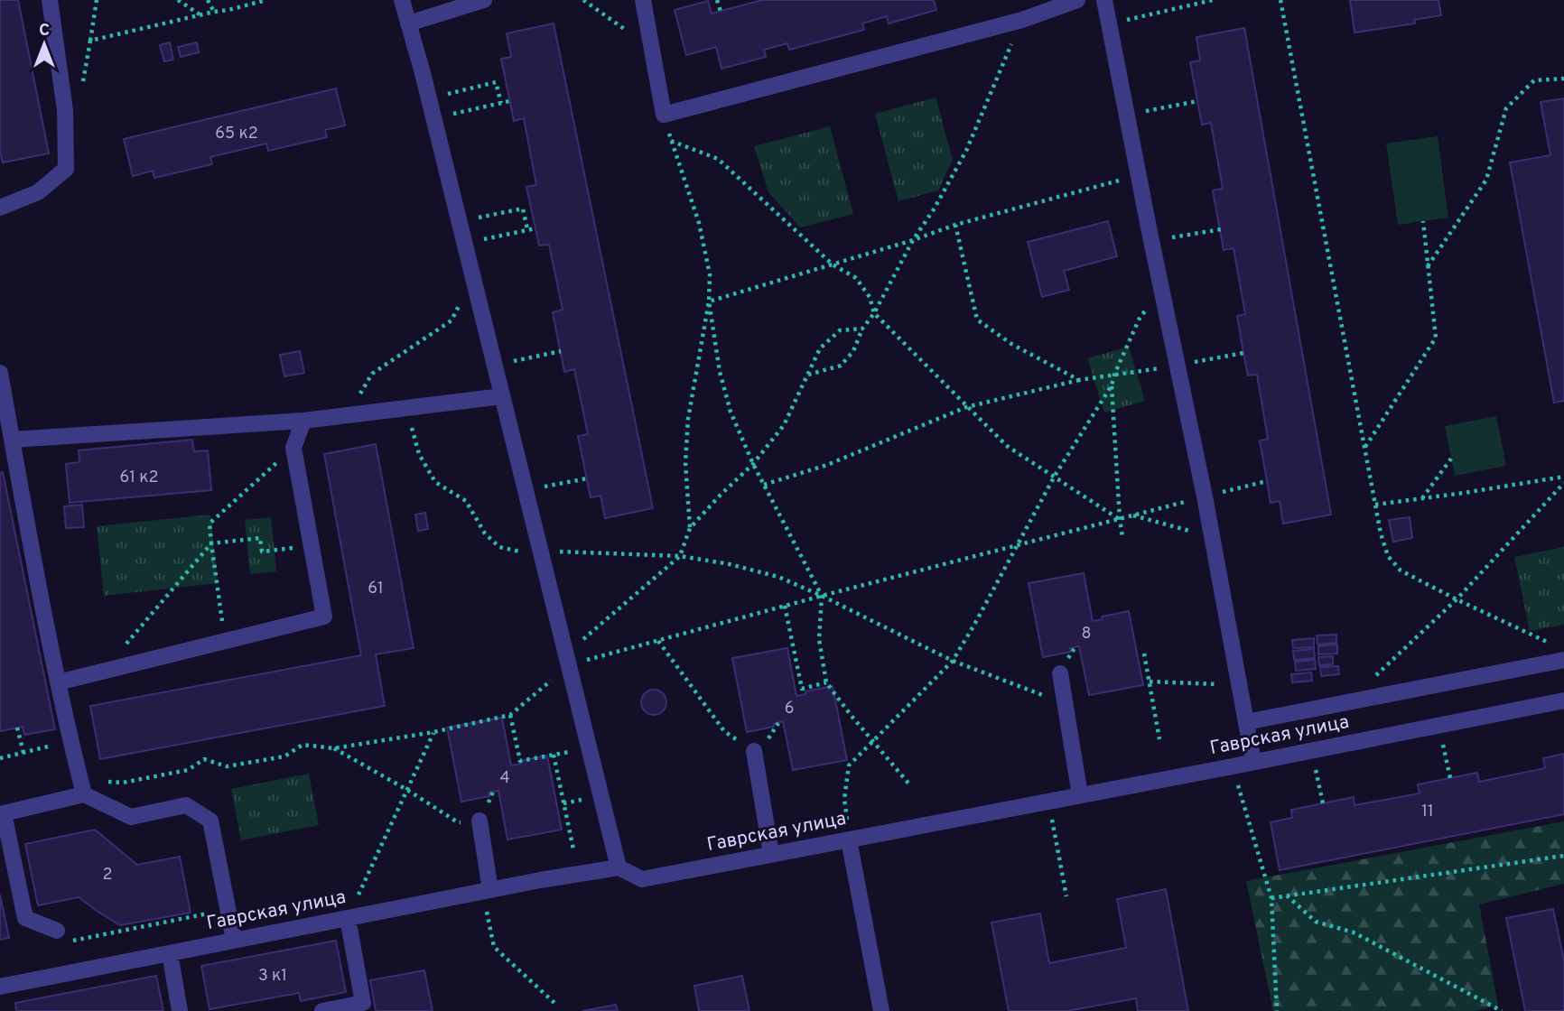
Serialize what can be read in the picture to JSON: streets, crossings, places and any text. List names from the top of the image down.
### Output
{
  "streets": {
    "street": ["Гаврская улица"]
  },
  "house_numbers": [
    "65 к2",
    "61 к2",
    "61",
    "8",
    "6",
    "4",
    "11",
    "2",
    "3 к1"
  ],
  "north": "top"
}
